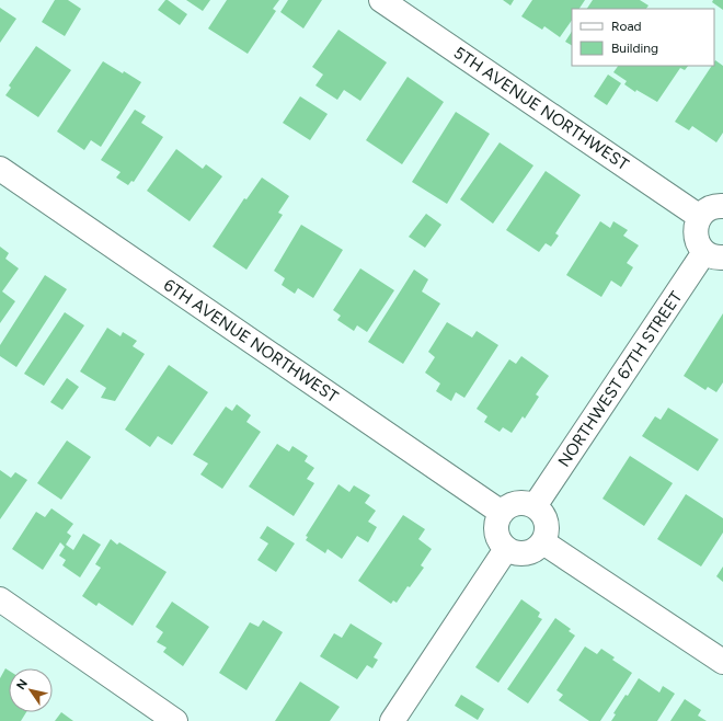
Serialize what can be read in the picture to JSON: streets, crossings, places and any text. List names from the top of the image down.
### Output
{
  "streets": {
    "street": ["5TH AVENUE NORTHWEST", "6TH AVENUE NORTHWEST", "NORTHWEST 67TH STREET"]
  },
  "crossings": [
    ["6TH AVENUE NORTHWEST", "NORTHWEST 67TH STREET"]
  ],
  "legend": ["Road", "Building"],
  "north": "top left"
}
